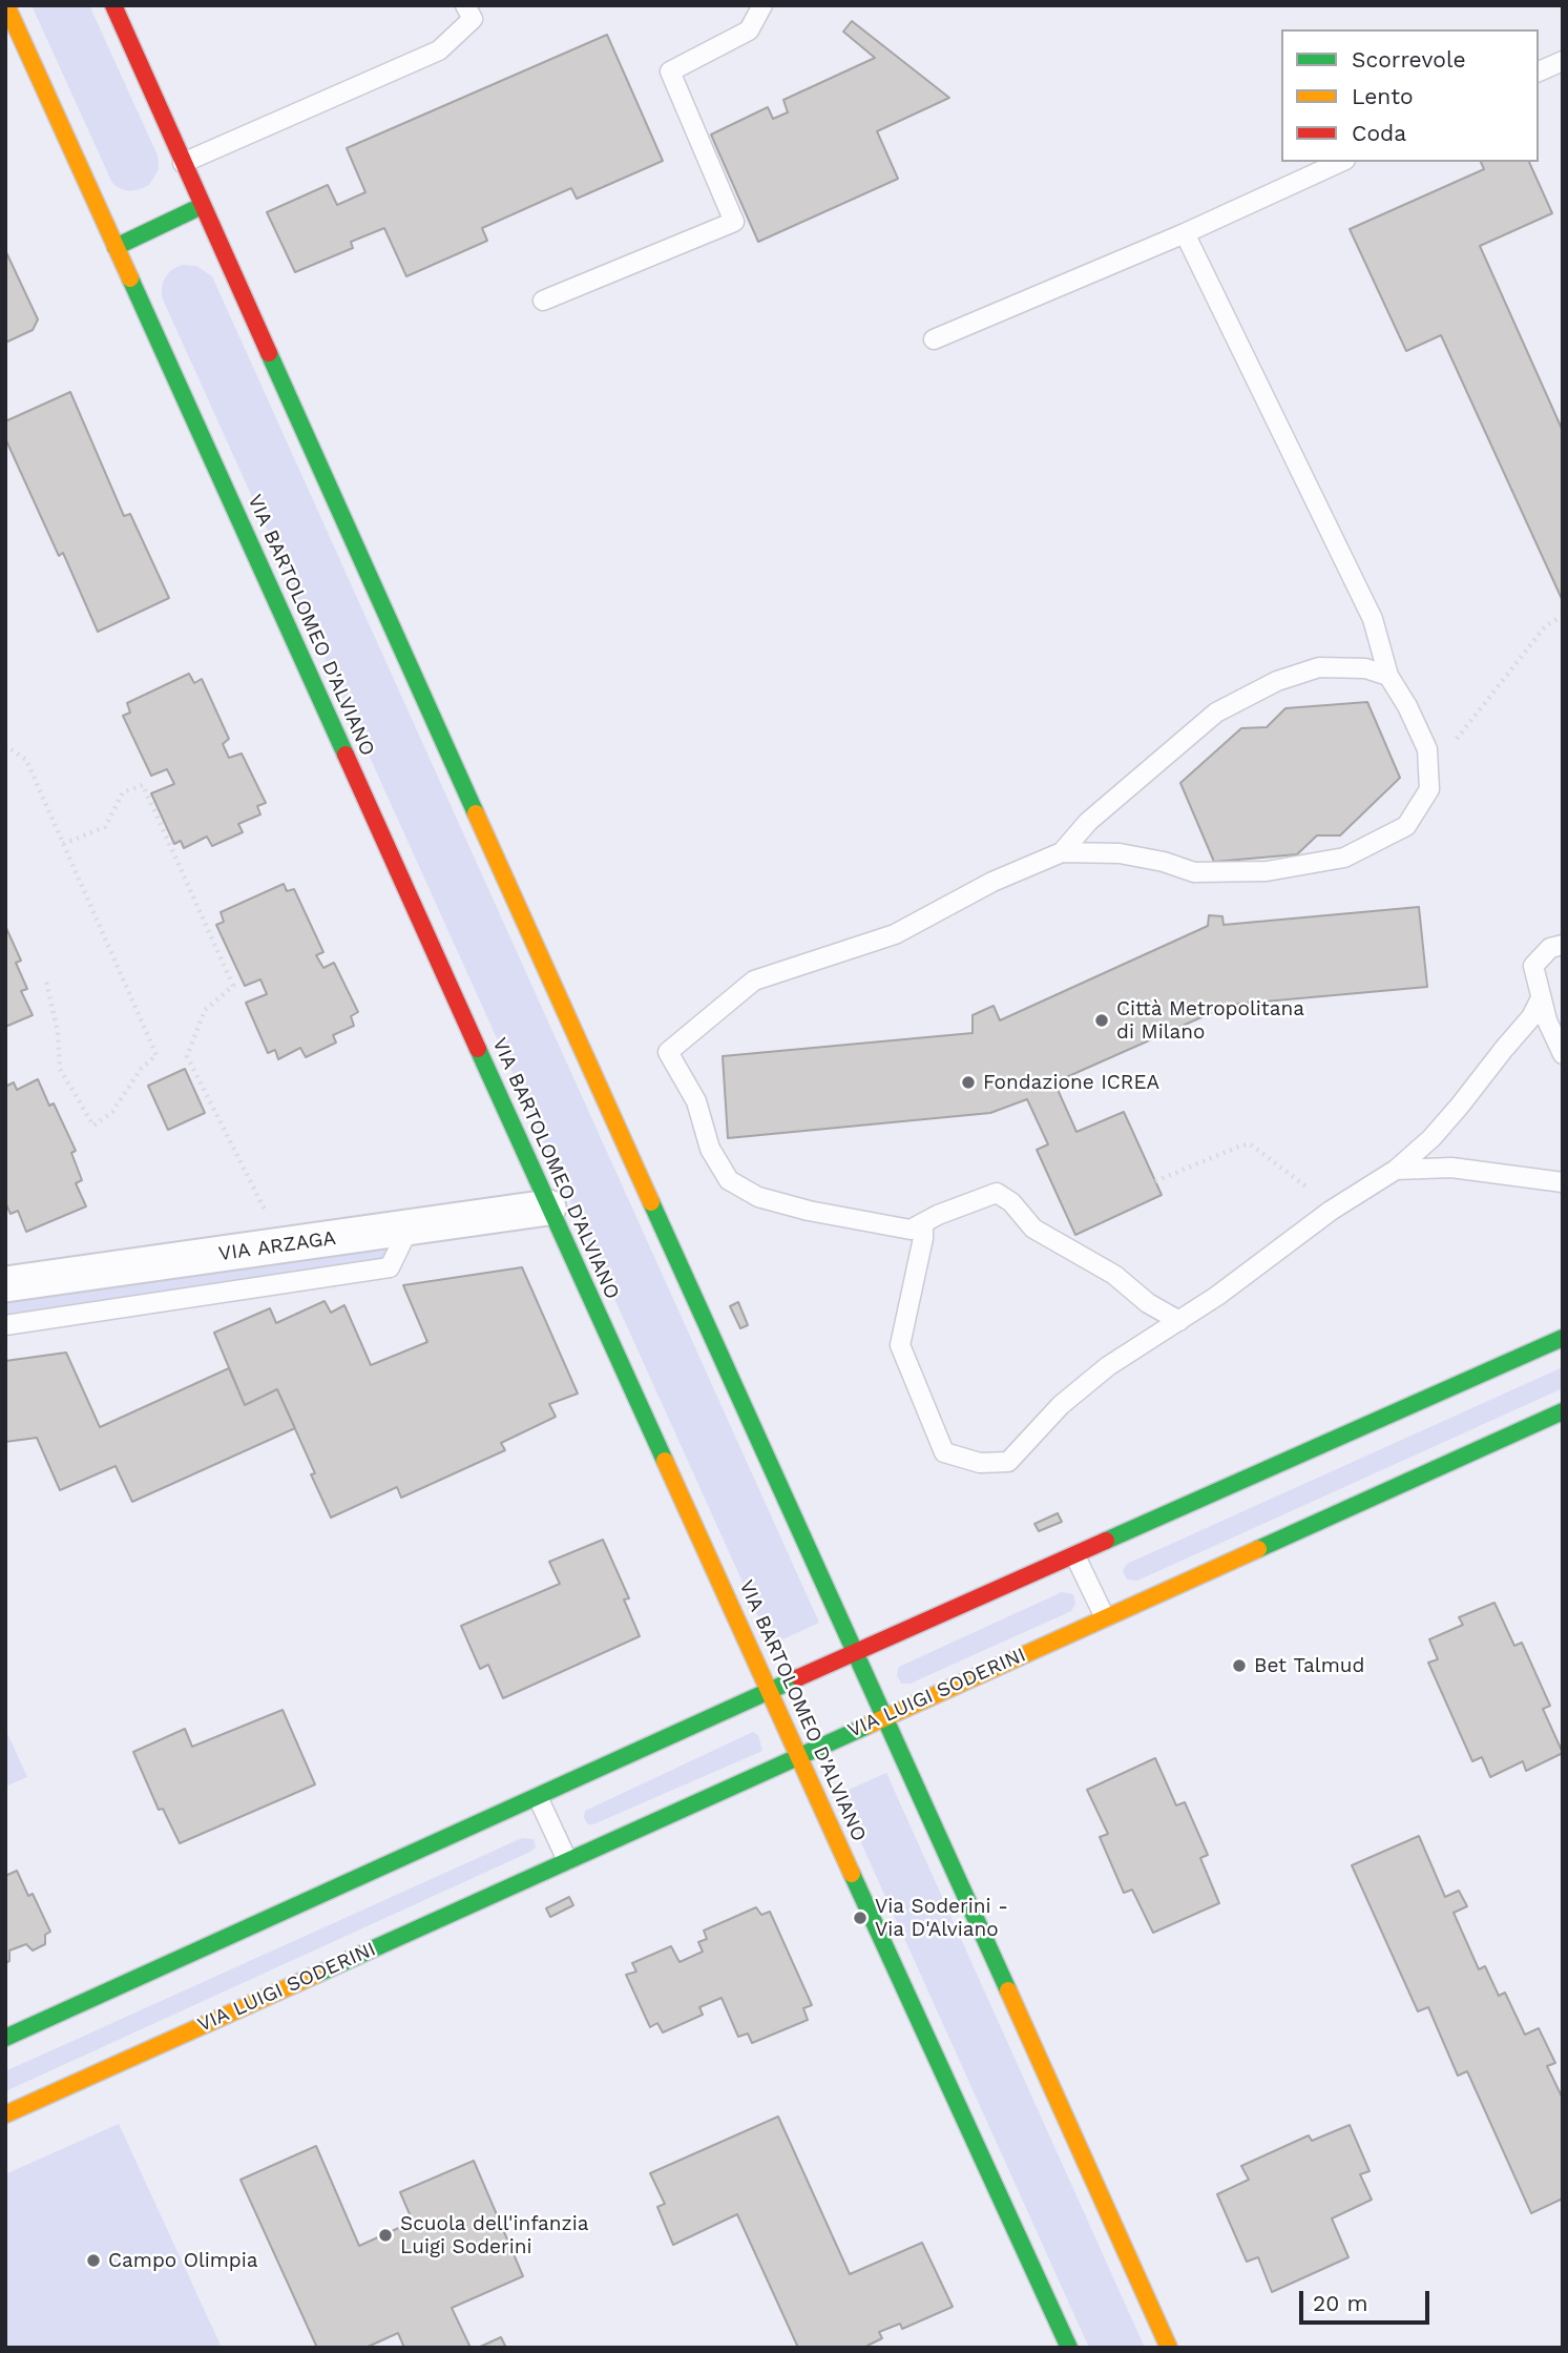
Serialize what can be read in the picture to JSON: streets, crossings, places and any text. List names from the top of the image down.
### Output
{
  "streets": {
    "main road": ["VIA BARTOLOMEO D'ALVIANO", "VIA LUIGI SODERINI"],
    "street": ["VIA ARZAGA"]
  },
  "crossings": [
    ["VIA BARTOLOMEO D'ALVIANO", "VIA ARZAGA"],
    ["VIA BARTOLOMEO D'ALVIANO", "VIA LUIGI SODERINI"]
  ],
  "places": [
    "Città Metropolitana di Milano",
    "Fondazione ICREA",
    "Bet Talmud",
    "Via Soderini - Via D'Alviano",
    "Scuola dell'infanzia Luigi Soderini",
    "Campo Olimpia"
  ],
  "legend": ["Scorrevole", "Lento", "Coda"],
  "scale_bar": "20 m"
}
